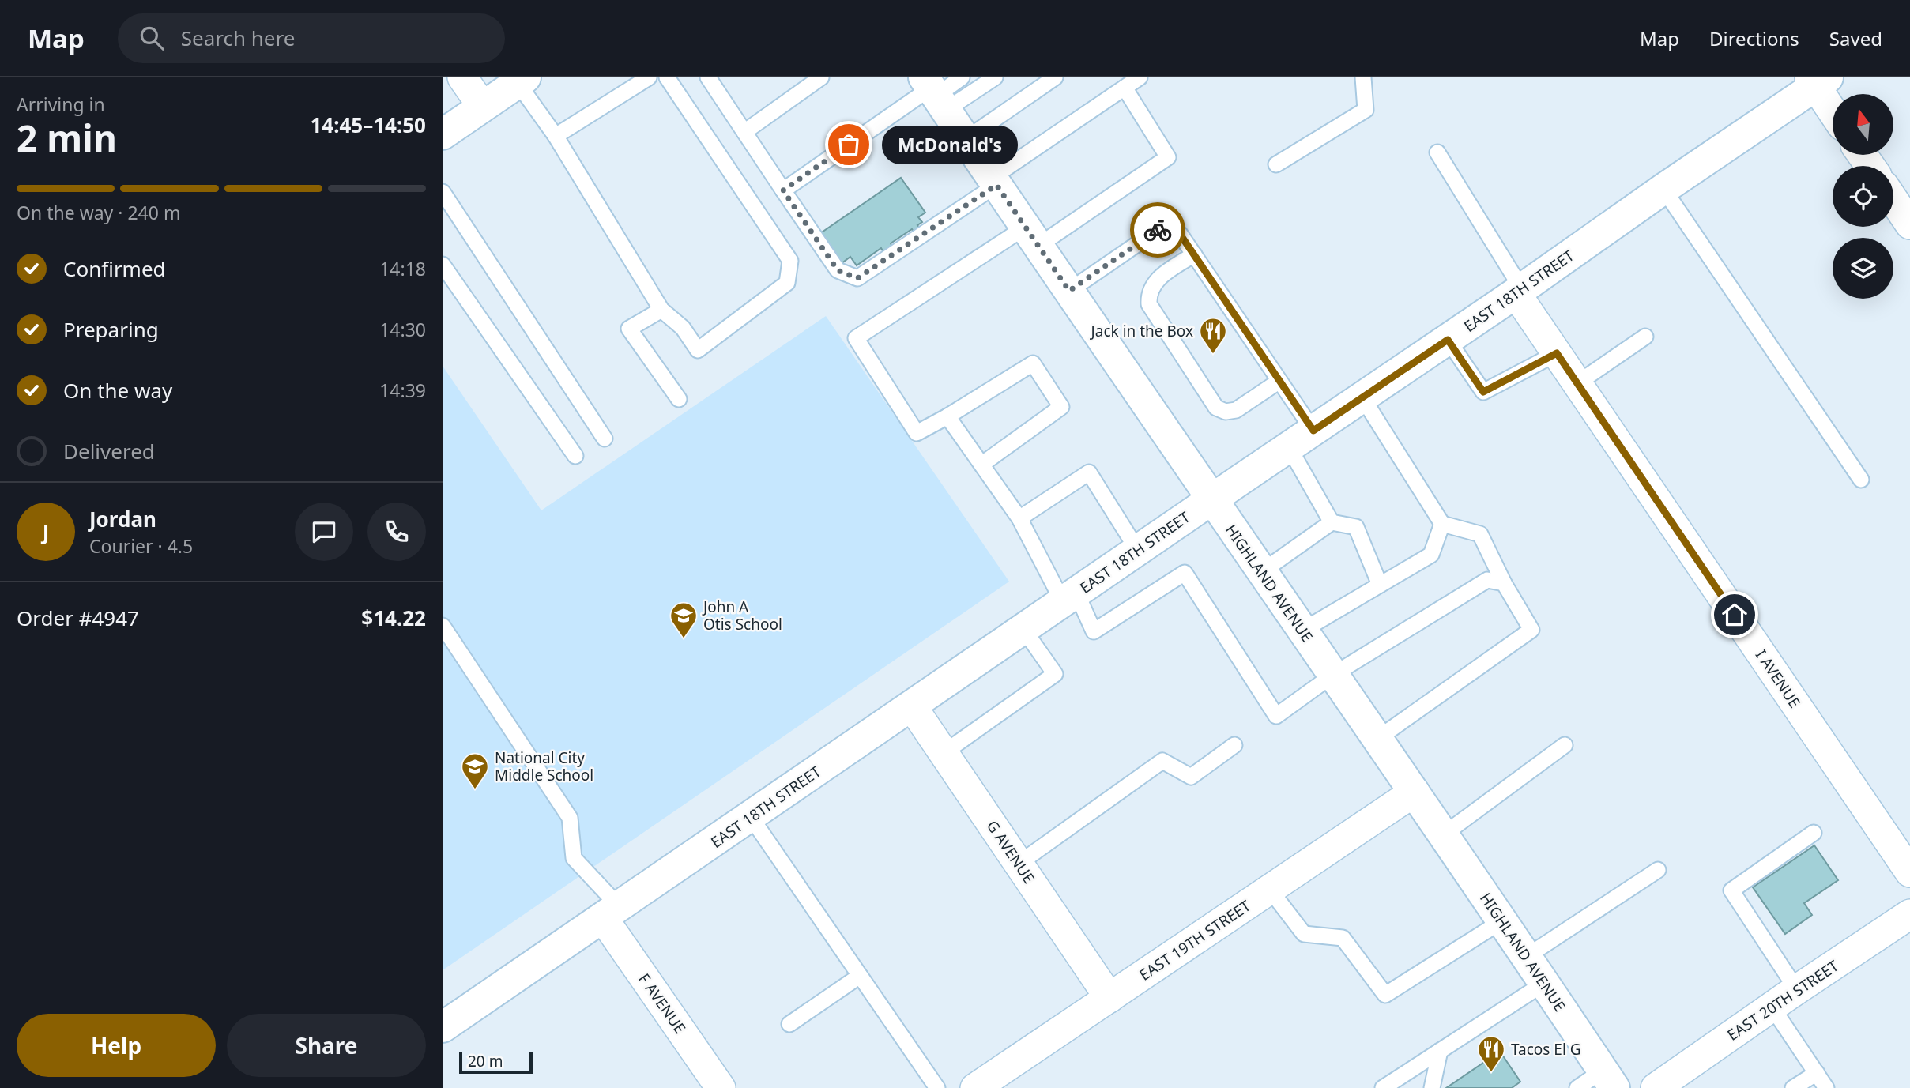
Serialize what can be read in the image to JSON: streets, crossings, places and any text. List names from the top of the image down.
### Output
{
  "streets": {
    "main road": ["EAST 18TH STREET", "HIGHLAND AVENUE"],
    "street": [
      "I AVENUE",
      "G AVENUE",
      "EAST 19TH STREET",
      "EAST 20TH STREET",
      "F AVENUE"
    ]
  },
  "crossings": [
    ["EAST 18TH STREET", "HIGHLAND AVENUE"],
    ["EAST 18TH STREET", "I AVENUE"],
    ["EAST 18TH STREET", "G AVENUE"],
    ["EAST 18TH STREET", "F AVENUE"],
    ["HIGHLAND AVENUE", "EAST 19TH STREET"],
    ["G AVENUE", "EAST 19TH STREET"]
  ],
  "places": {
    "other": ["McDonald's"],
    "restaurant": ["Jack in the Box", "Tacos El G"],
    "school or university": ["John A Otis School", "National City Middle School"]
  },
  "scale_bar": "20 m",
  "north": "top",
  "page": {
    "header": "Map",
    "search": "Search here",
    "nav": ["Map", "Directions", "Saved"],
    "heading": ["2 min", "Arriving in", "14:45–14:50"],
    "panel": [
      "Jordan",
      "Courier · 4.5",
      "Order #4947",
      "$14.22"
    ],
    "bubble": "McDonald's",
    "bar": "On the way · 240 m",
    "list": [
      ["Confirmed", "14:18"],
      ["Preparing", "14:30"],
      ["On the way", "14:39"],
      "Delivered"
    ],
    "round": "J",
    "buttons": ["Help", "Share"],
    "scale": "20 m"
  }
}
